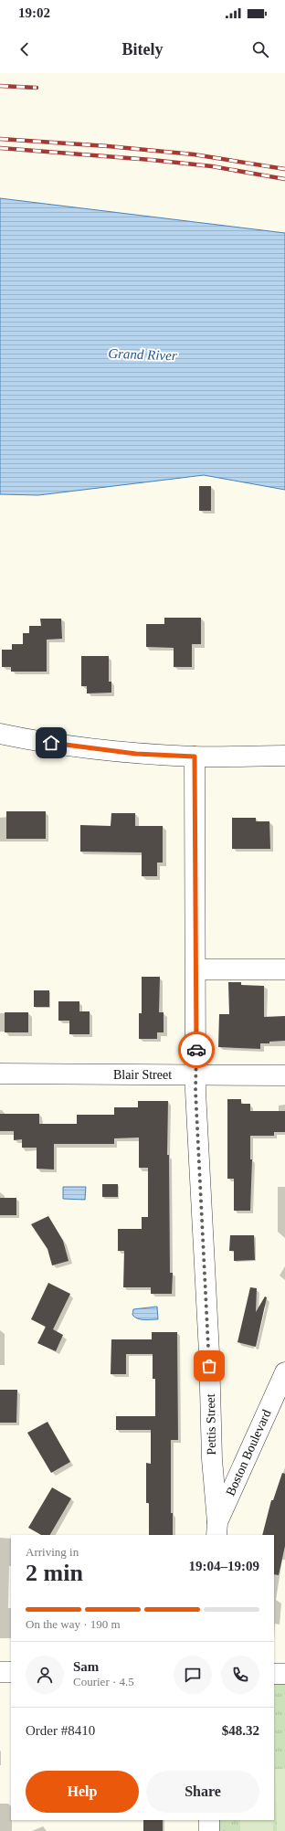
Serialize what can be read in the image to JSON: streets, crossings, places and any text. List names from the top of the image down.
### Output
{
  "streets": {
    "street": ["Blair Street", "Pettis Street", "Boston Boulevard"]
  },
  "crossings": [
    ["Blair Street", "Pettis Street"],
    ["Pettis Street", "Boston Boulevard"]
  ],
  "water": ["Grand River"],
  "page": {
    "status": "19:02",
    "header": "Bitely",
    "heading": ["2 min", "Arriving in", "19:04–19:09"],
    "panel": [
      "Sam",
      "Courier · 4.5",
      "Order #8410",
      "$48.32"
    ],
    "bar": "On the way · 190 m",
    "buttons": ["Help", "Share"]
  }
}
